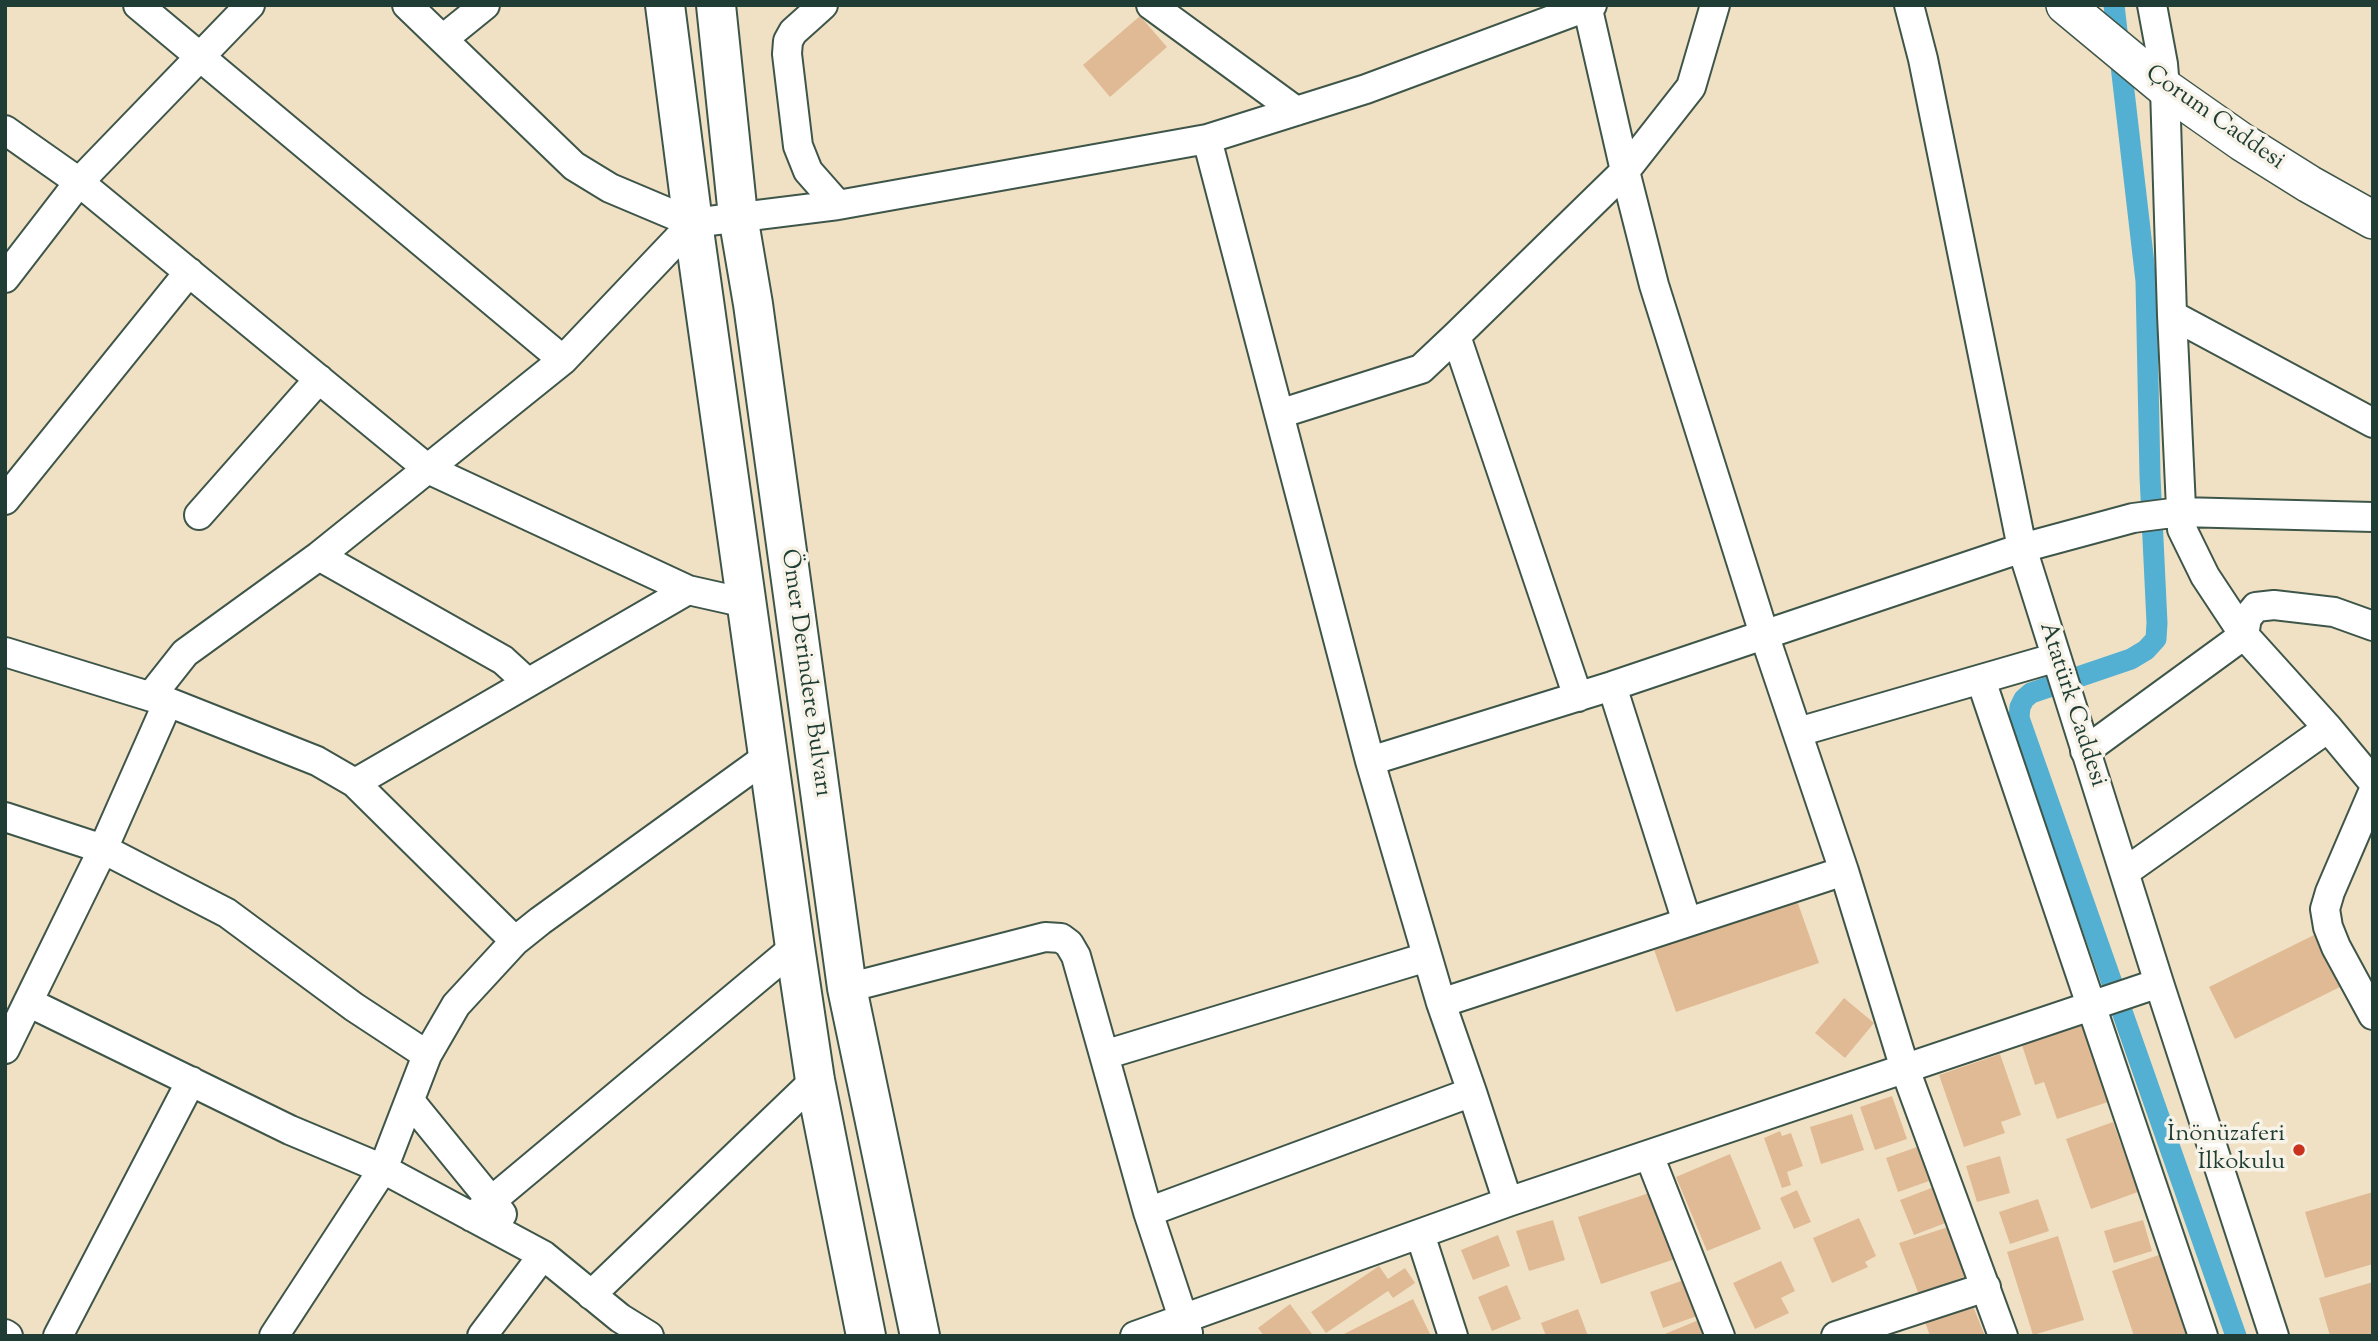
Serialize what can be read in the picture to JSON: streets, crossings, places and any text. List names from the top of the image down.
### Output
{
  "streets": {
    "highway": ["Ömer Derindere Bulvarı"],
    "main road": ["Çorum Caddesi"],
    "street": ["Atatürk Caddesi"]
  },
  "places": ["İnönüzaferi İlkokulu"]
}
